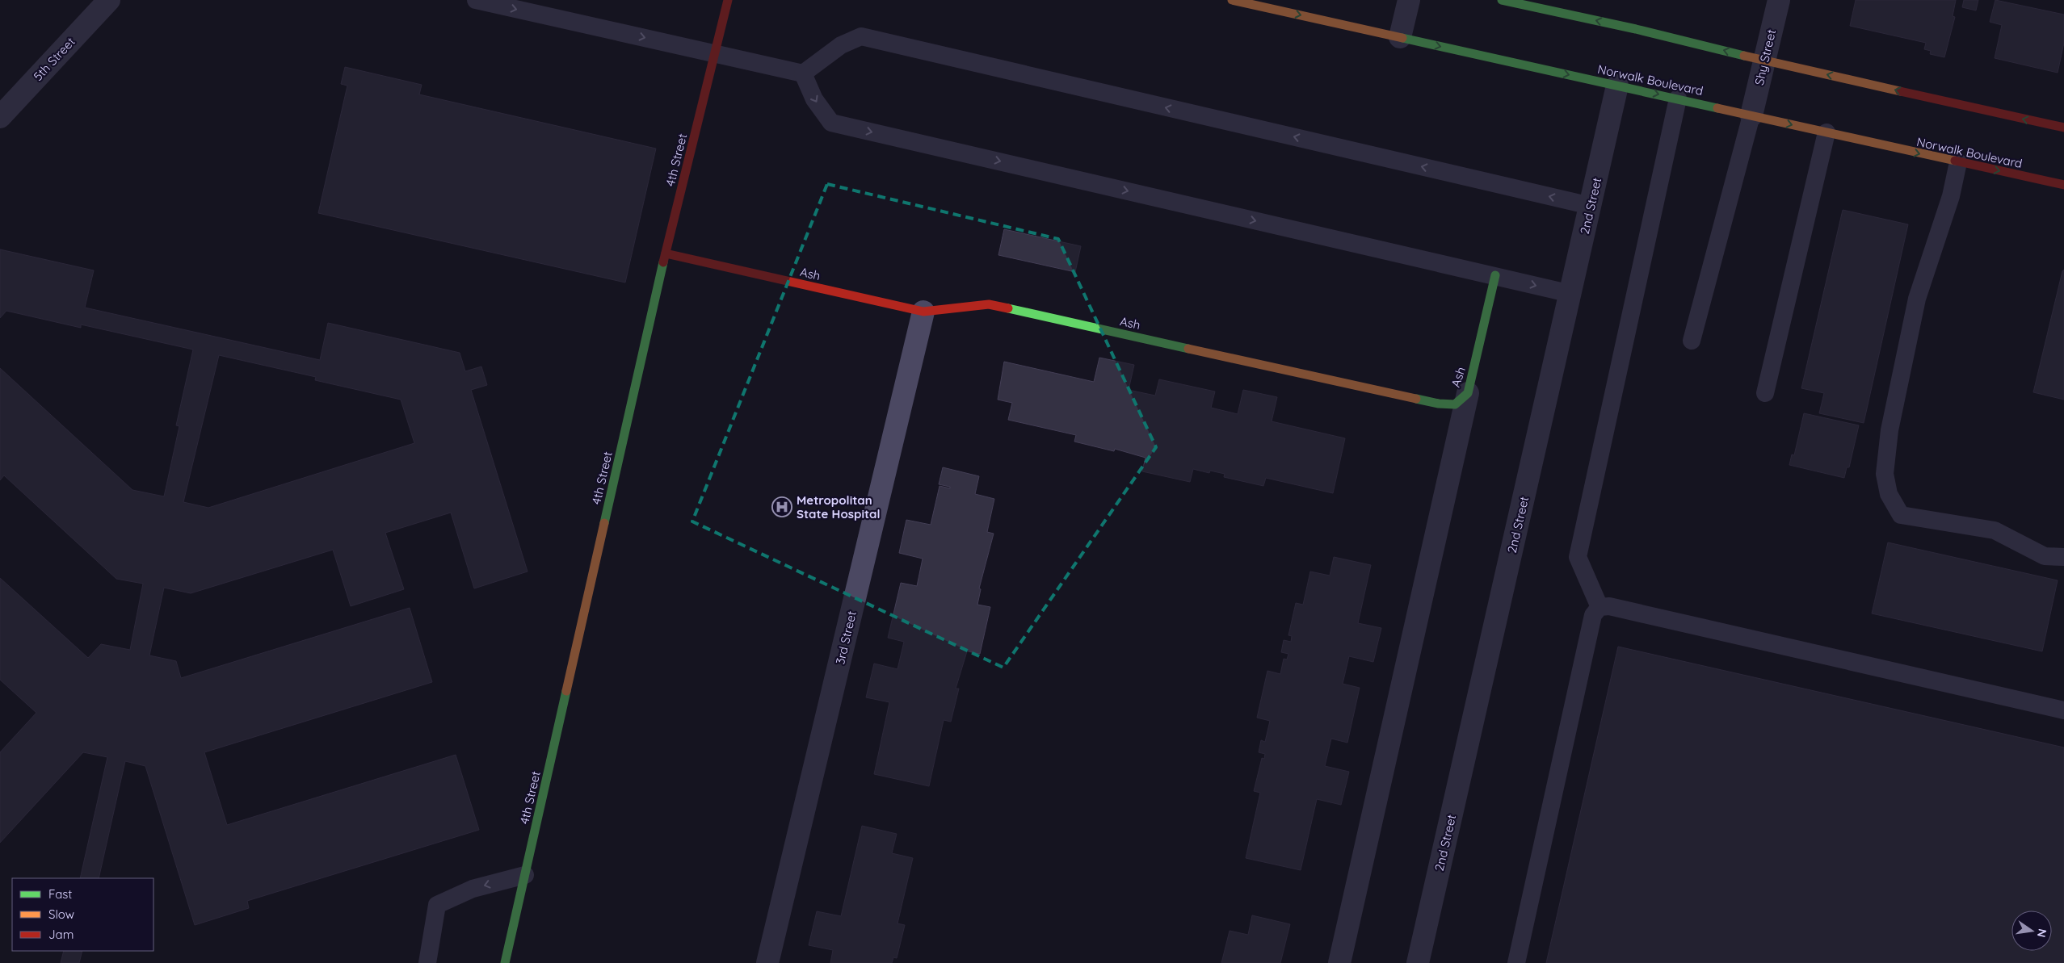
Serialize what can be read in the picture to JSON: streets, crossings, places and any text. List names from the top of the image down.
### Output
{
  "streets": {
    "street": [
      "Shy Street",
      "5th Street",
      "Norwalk Boulevard",
      "4th Street",
      "2nd Street",
      "Ash",
      "3rd Street"
    ]
  },
  "crossings": [
    ["Shy Street", "Norwalk Boulevard"],
    ["Norwalk Boulevard", "2nd Street"],
    ["4th Street", "Ash"],
    ["Ash", "3rd Street"]
  ],
  "places": {
    "hospital": ["Metropolitan State Hospital"]
  },
  "legend": ["Fast", "Slow", "Jam"],
  "north": "right"
}
